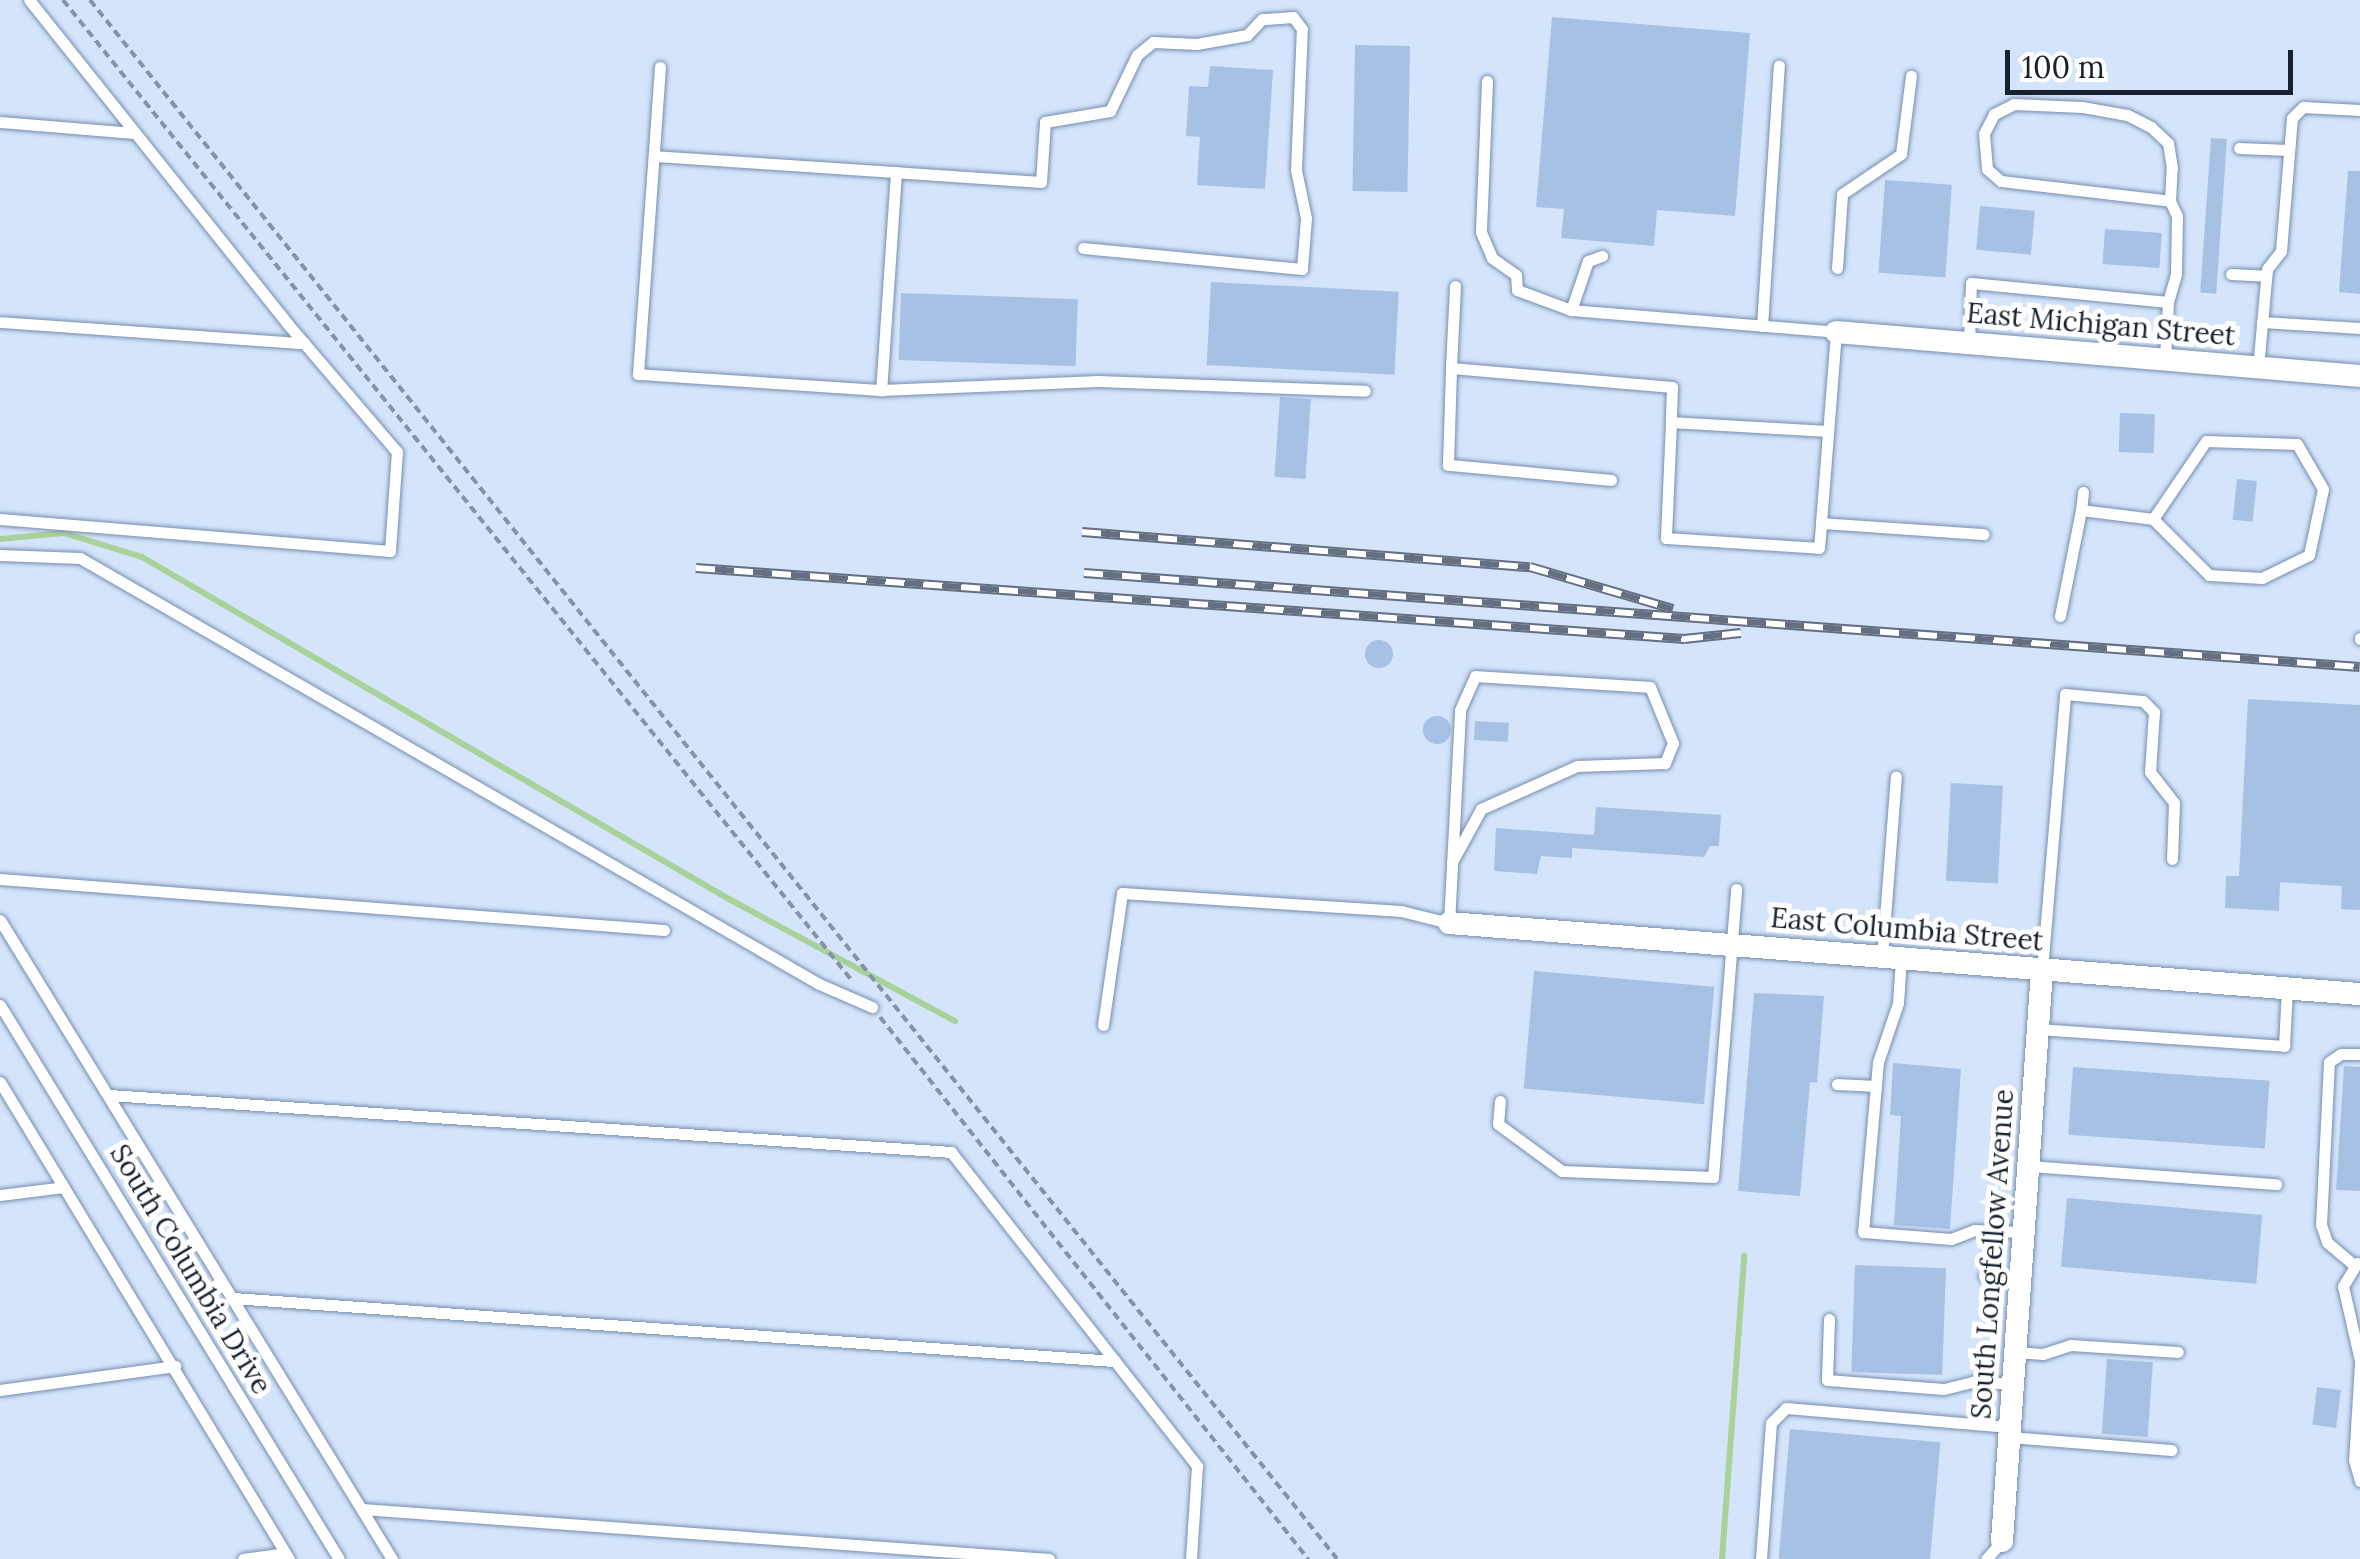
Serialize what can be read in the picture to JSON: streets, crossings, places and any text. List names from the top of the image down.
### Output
{
  "streets": {
    "street": ["East Michigan Street", "East Columbia Street", "South Longfellow Avenue"],
    "lane": ["South Columbia Drive"]
  },
  "crossings": [
    ["East Columbia Street", "South Longfellow Avenue"]
  ],
  "scale_bar": "100 m"
}
